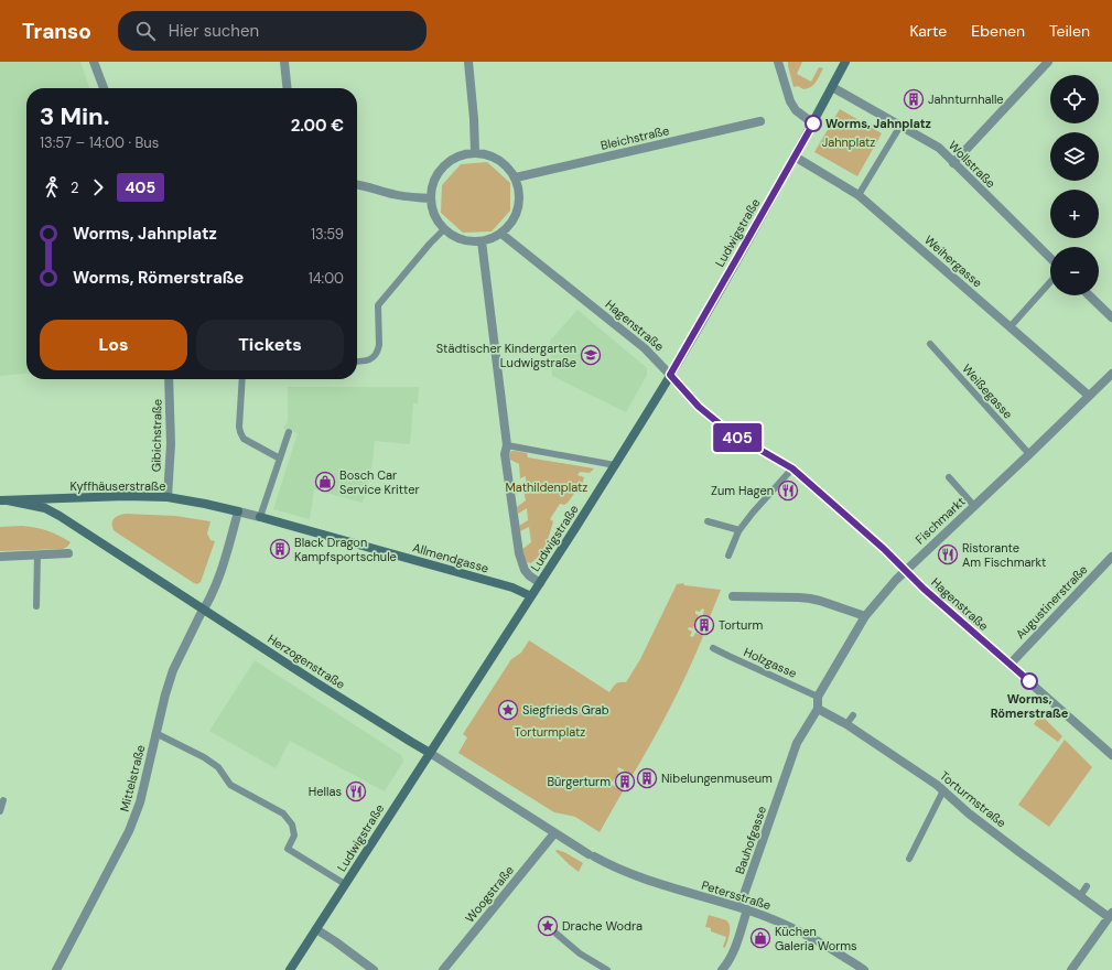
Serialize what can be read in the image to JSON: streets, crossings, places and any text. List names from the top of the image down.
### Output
{
  "streets": {
    "main road": [
      "Ludwigstraße",
      "Kyffhäuserstraße",
      "Allmendgasse",
      "Herzogenstraße"
    ],
    "street": [
      "Bleichstraße",
      "Wollstraße",
      "Weihergasse",
      "Hagenstraße",
      "Gibichstraße",
      "Fischmarkt",
      "Augustinerstraße",
      "Mittelstraße",
      "Torturmstraße",
      "Bauhofgasse",
      "Woogstraße",
      "Petersstraße"
    ],
    "lane": ["Weißegasse", "Holzgasse"]
  },
  "crossings": [
    ["Bleichstraße", "Hagenstraße"],
    ["Wollstraße", "Ludwigstraße"],
    ["Ludwigstraße", "Weihergasse"],
    ["Ludwigstraße", "Hagenstraße"],
    ["Ludwigstraße", "Allmendgasse"],
    ["Ludwigstraße", "Herzogenstraße"],
    ["Weihergasse", "Fischmarkt"],
    ["Hagenstraße", "Fischmarkt"],
    ["Hagenstraße", "Augustinerstraße"],
    ["Weißegasse", "Fischmarkt"],
    ["Gibichstraße", "Kyffhäuserstraße"],
    ["Kyffhäuserstraße", "Allmendgasse"],
    ["Kyffhäuserstraße", "Herzogenstraße"],
    ["Kyffhäuserstraße", "Mittelstraße"],
    ["Fischmarkt", "Holzgasse"],
    ["Herzogenstraße", "Mittelstraße"],
    ["Herzogenstraße", "Woogstraße"],
    ["Herzogenstraße", "Petersstraße"],
    ["Torturmstraße", "Bauhofgasse"],
    ["Bauhofgasse", "Petersstraße"]
  ],
  "parks": ["Jahnplatz", "Mathildenplatz", "Torturmplatz"],
  "places": {
    "building": [
      "Jahnturnhalle",
      "Black Dragon Kampfsportschule",
      "Torturm",
      "Nibelungenmuseum",
      "Bürgerturm"
    ],
    "other": ["Worms, Jahnplatz", "Worms, Römerstraße"],
    "school or university": ["Städtischer Kindergarten Ludwigstraße"],
    "shop": ["Bosch Car Service Kritter", "Küchen Galeria Worms"],
    "restaurant": ["Zum Hagen", "Ristorante Am Fischmarkt", "Hellas"],
    "place": ["Siegfrieds Grab", "Drache Wodra"]
  },
  "lines": ["bus line 405"],
  "page": {
    "header": "Transo",
    "search": "Hier suchen",
    "nav": ["Karte", "Ebenen", "Teilen"],
    "on_map": "405",
    "map_buttons": ["+", "−"],
    "heading": ["3 Min.", "13:57 – 14:00 · Bus", "2.00 €"],
    "legs": ["2", "405"],
    "list": [
      {
        "name": "Worms, Jahnplatz",
        "value": "13:59"
      },
      {
        "name": "Worms, Römerstraße",
        "value": "14:00"
      }
    ],
    "buttons": ["Los", "Tickets"]
  }
}
